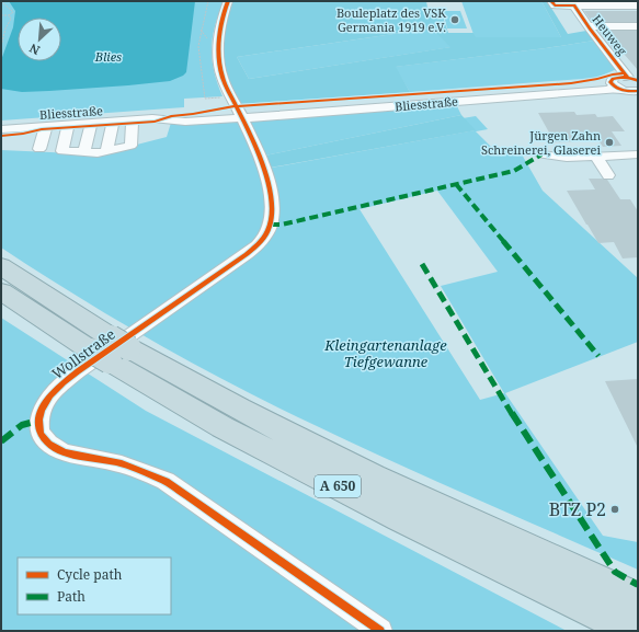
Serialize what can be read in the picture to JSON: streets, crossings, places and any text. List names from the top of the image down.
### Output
{
  "streets": {
    "highway": ["A 650"],
    "street": ["Heuweg", "Bliesstraße", "Wollstraße"]
  },
  "crossings": [
    ["Heuweg", "Bliesstraße"],
    ["Bliesstraße", "Wollstraße"]
  ],
  "parks": ["Blies", "Kleingartenanlage Tiefgewanne"],
  "places": ["Bouleplatz des VSK Germania 1919 e.V.", "Jürgen Zahn Schreinerei, Glaserei", "BTZ P2"],
  "legend": ["Cycle path", "Path"],
  "north": "bottom left"
}
